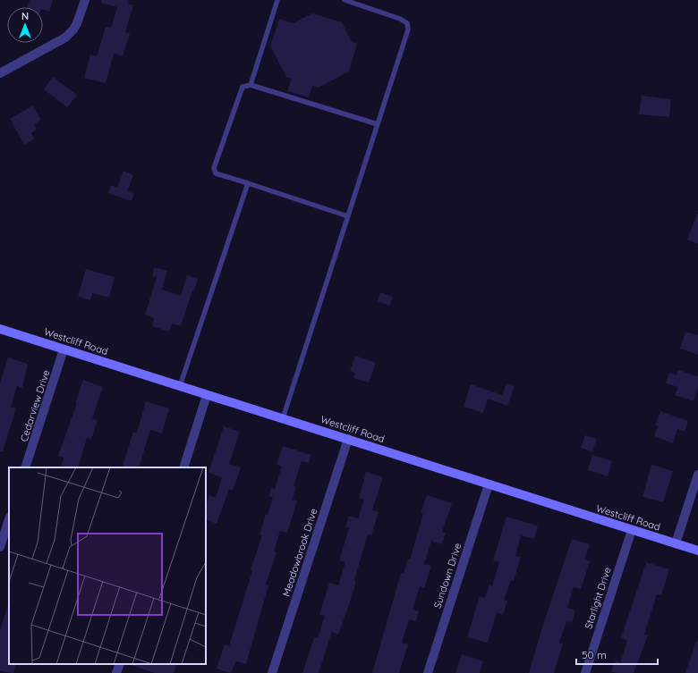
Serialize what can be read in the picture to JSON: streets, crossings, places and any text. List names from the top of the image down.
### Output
{
  "streets": {
    "street": [
      "Westcliff Road",
      "Cedarview Drive",
      "Meadowbrook Drive",
      "Sundown Drive",
      "Starlight Drive"
    ]
  },
  "crossings": [
    ["Westcliff Road", "Cedarview Drive"],
    ["Westcliff Road", "Meadowbrook Drive"],
    ["Westcliff Road", "Sundown Drive"],
    ["Westcliff Road", "Starlight Drive"]
  ],
  "scale_bar": "50 m",
  "north": "top"
}
